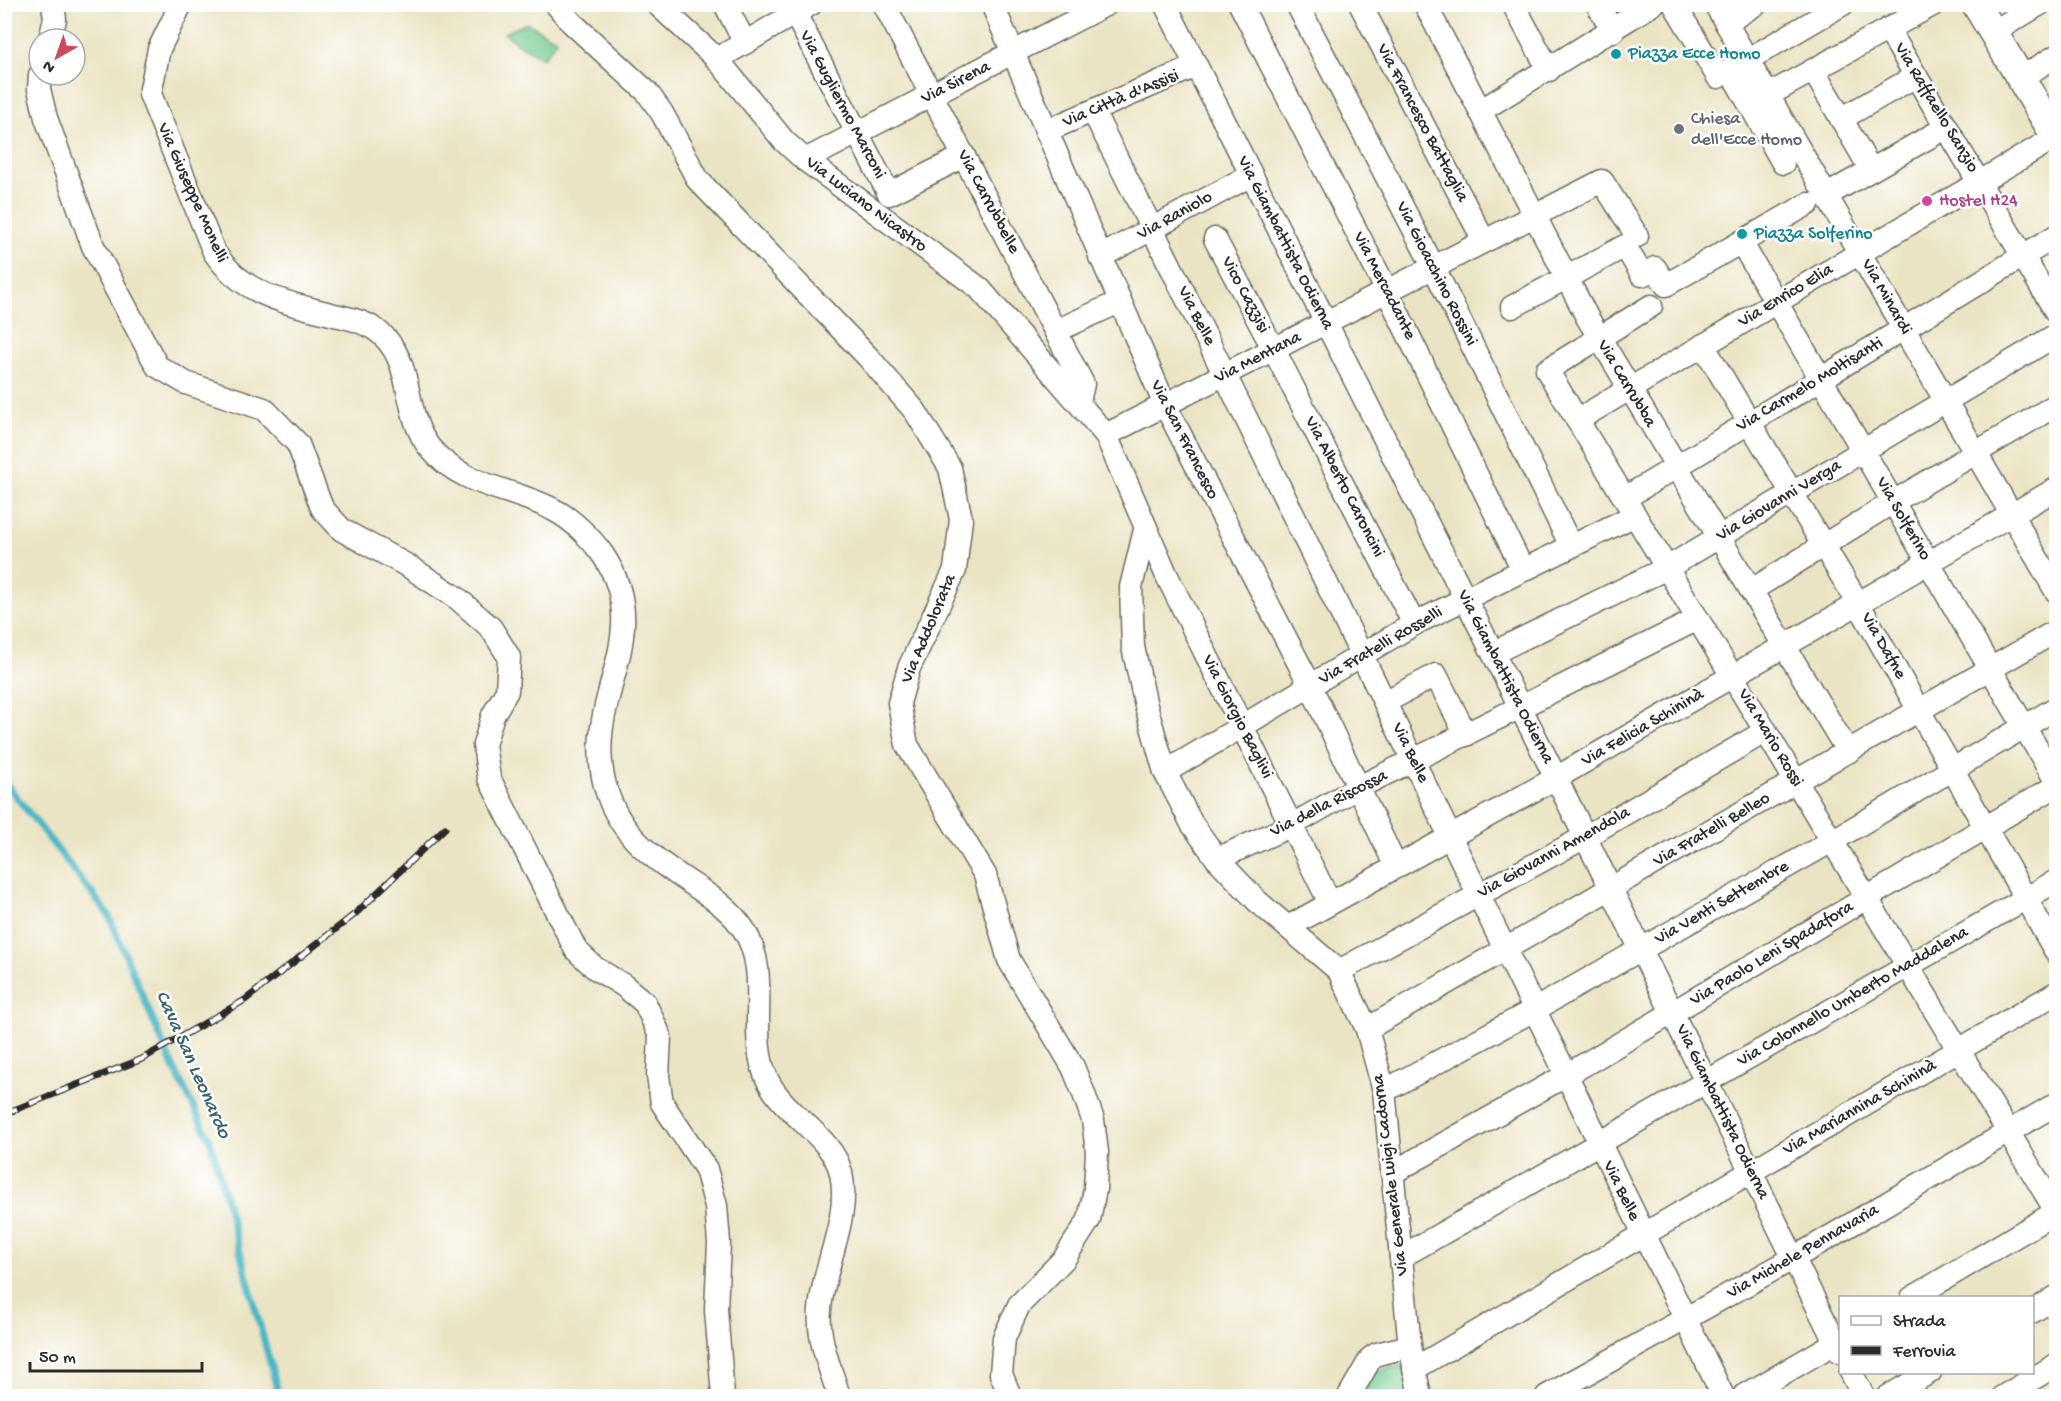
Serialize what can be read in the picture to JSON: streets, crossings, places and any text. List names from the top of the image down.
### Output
{
  "streets": {
    "street": [
      "Via Sirena",
      "Via Città d'Assisi",
      "Via Gugliermo Marconi",
      "Via Raffaello Sanzio",
      "Via Francesco Battaglia",
      "Via Giuseppe Monelli",
      "Via Carrubbelle",
      "Via Luciano Nicastro",
      "Via Raniolo",
      "Via Giambattista Odierna",
      "Via Gioacchino Rossini",
      "Via Mercadante",
      "Vico Cazzisi",
      "Via Enrico Elia",
      "Via Minardi",
      "Via Belle",
      "Via Mentana",
      "Via Carrubba",
      "Via Carmelo Moltisanti",
      "Via San Francesco",
      "Via Alberto Caroncini",
      "Via Giovanni Verga",
      "Via Solferino",
      "Via Addolorata",
      "Via Fratelli Rosselli",
      "Via Dafne",
      "Via Giorgio Baglivi",
      "Via Felicia Schininà",
      "Via Mario Rossi",
      "Via della Riscossa",
      "Via Fratelli Belleo",
      "Via Giovanni Amendola",
      "Via Venti Settembre",
      "Via Paolo Leni Spadafora",
      "Via Colonnello Umberto Maddalena",
      "Via Mariannina Schininà",
      "Via Generale Luigi Cadorna",
      "Via Michele Pennavaria"
    ]
  },
  "crossings": [
    ["Via Sirena", "Via Gugliermo Marconi"],
    ["Via Sirena", "Via Carrubbelle"],
    ["Via Sirena", "Via Luciano Nicastro"],
    ["Via Sirena", "Via San Francesco"],
    ["Via Città d'Assisi", "Via Giambattista Odierna"],
    ["Via Città d'Assisi", "Via Belle"],
    ["Via Città d'Assisi", "Via San Francesco"],
    ["Via Gugliermo Marconi", "Via Carrubbelle"],
    ["Via Raffaello Sanzio", "Via Enrico Elia"],
    ["Via Raffaello Sanzio", "Via Carmelo Moltisanti"],
    ["Via Francesco Battaglia", "Via Mentana"],
    ["Via Carrubbelle", "Via Luciano Nicastro"],
    ["Via Luciano Nicastro", "Via Mentana"],
    ["Via Luciano Nicastro", "Via Giorgio Baglivi"],
    ["Via Raniolo", "Via Giambattista Odierna"],
    ["Via Raniolo", "Via Belle"],
    ["Via Raniolo", "Via San Francesco"],
    ["Via Giambattista Odierna", "Via Mentana"],
    ["Via Giambattista Odierna", "Via Giovanni Verga"],
    ["Via Giambattista Odierna", "Via Fratelli Rosselli"],
    ["Via Giambattista Odierna", "Via Felicia Schininà"],
    ["Via Giambattista Odierna", "Via della Riscossa"],
    ["Via Giambattista Odierna", "Via Fratelli Belleo"],
    ["Via Giambattista Odierna", "Via Giovanni Amendola"],
    ["Via Giambattista Odierna", "Via Venti Settembre"],
    ["Via Giambattista Odierna", "Via Paolo Leni Spadafora"],
    ["Via Giambattista Odierna", "Via Colonnello Umberto Maddalena"],
    ["Via Giambattista Odierna", "Via Mariannina Schininà"],
    ["Via Giambattista Odierna", "Via Michele Pennavaria"],
    ["Via Gioacchino Rossini", "Via Mentana"],
    ["Via Gioacchino Rossini", "Via Fratelli Rosselli"],
    ["Via Mercadante", "Via Mentana"],
    ["Via Mercadante", "Via Fratelli Rosselli"],
    ["Vico Cazzisi", "Via Mentana"],
    ["Vico Cazzisi", "Via Alberto Caroncini"],
    ["Via Enrico Elia", "Via Minardi"],
    ["Via Enrico Elia", "Via Carrubba"],
    ["Via Enrico Elia", "Via Solferino"],
    ["Via Enrico Elia", "Via Dafne"],
    ["Via Enrico Elia", "Via Mario Rossi"],
    ["Via Minardi", "Via Carmelo Moltisanti"],
    ["Via Minardi", "Via Giovanni Verga"],
    ["Via Minardi", "Via Felicia Schininà"],
    ["Via Belle", "Via Mentana"],
    ["Via Belle", "Via Fratelli Rosselli"],
    ["Via Belle", "Via Felicia Schininà"],
    ["Via Belle", "Via della Riscossa"],
    ["Via Belle", "Via Fratelli Belleo"],
    ["Via Belle", "Via Giovanni Amendola"],
    ["Via Belle", "Via Venti Settembre"],
    ["Via Belle", "Via Paolo Leni Spadafora"],
    ["Via Belle", "Via Colonnello Umberto Maddalena"],
    ["Via Belle", "Via Mariannina Schininà"],
    ["Via Belle", "Via Michele Pennavaria"],
    ["Via Mentana", "Via Carrubba"],
    ["Via Mentana", "Via San Francesco"],
    ["Via Mentana", "Via Alberto Caroncini"],
    ["Via Mentana", "Via Giorgio Baglivi"],
    ["Via Carrubba", "Via Carmelo Moltisanti"],
    ["Via Carrubba", "Via Giovanni Verga"],
    ["Via Carrubba", "Via Felicia Schininà"],
    ["Via Carrubba", "Via Mario Rossi"],
    ["Via Carrubba", "Via Fratelli Belleo"],
    ["Via Carmelo Moltisanti", "Via Solferino"],
    ["Via Carmelo Moltisanti", "Via Fratelli Rosselli"],
    ["Via Carmelo Moltisanti", "Via Dafne"],
    ["Via Carmelo Moltisanti", "Via Mario Rossi"],
    ["Via San Francesco", "Via Fratelli Rosselli"],
    ["Via San Francesco", "Via Felicia Schininà"],
    ["Via San Francesco", "Via della Riscossa"],
    ["Via Alberto Caroncini", "Via Fratelli Rosselli"],
    ["Via Giovanni Verga", "Via Solferino"],
    ["Via Giovanni Verga", "Via Dafne"],
    ["Via Giovanni Verga", "Via Mario Rossi"],
    ["Via Solferino", "Via Felicia Schininà"],
    ["Via Solferino", "Via Fratelli Belleo"],
    ["Via Solferino", "Via Venti Settembre"],
    ["Via Fratelli Rosselli", "Via Giorgio Baglivi"],
    ["Via Fratelli Rosselli", "Via Mario Rossi"],
    ["Via Fratelli Rosselli", "Via Generale Luigi Cadorna"],
    ["Via Dafne", "Via Felicia Schininà"],
    ["Via Dafne", "Via Fratelli Belleo"],
    ["Via Dafne", "Via Venti Settembre"],
    ["Via Dafne", "Via Paolo Leni Spadafora"],
    ["Via Dafne", "Via Colonnello Umberto Maddalena"],
    ["Via Giorgio Baglivi", "Via Felicia Schininà"],
    ["Via Giorgio Baglivi", "Via della Riscossa"],
    ["Via Giorgio Baglivi", "Via Generale Luigi Cadorna"],
    ["Via Felicia Schininà", "Via Mario Rossi"],
    ["Via Felicia Schininà", "Via Generale Luigi Cadorna"],
    ["Via Mario Rossi", "Via della Riscossa"],
    ["Via Mario Rossi", "Via Fratelli Belleo"],
    ["Via Mario Rossi", "Via Giovanni Amendola"],
    ["Via Mario Rossi", "Via Venti Settembre"],
    ["Via Mario Rossi", "Via Paolo Leni Spadafora"],
    ["Via Mario Rossi", "Via Colonnello Umberto Maddalena"],
    ["Via Mario Rossi", "Via Mariannina Schininà"],
    ["Via Mario Rossi", "Via Michele Pennavaria"],
    ["Via della Riscossa", "Via Generale Luigi Cadorna"],
    ["Via Fratelli Belleo", "Via Generale Luigi Cadorna"],
    ["Via Giovanni Amendola", "Via Generale Luigi Cadorna"],
    ["Via Venti Settembre", "Via Generale Luigi Cadorna"],
    ["Via Paolo Leni Spadafora", "Via Generale Luigi Cadorna"],
    ["Via Colonnello Umberto Maddalena", "Via Generale Luigi Cadorna"],
    ["Via Mariannina Schininà", "Via Generale Luigi Cadorna"]
  ],
  "water": ["Cava San Leonardo"],
  "places": [
    "Piazza Ecce Homo",
    "Chiesa dell'Ecce Homo",
    "Hostel H24",
    "Piazza Solferino"
  ],
  "legend": ["Strada", "Ferrovia"],
  "scale_bar": "50 m",
  "north": "bottom left"
}
